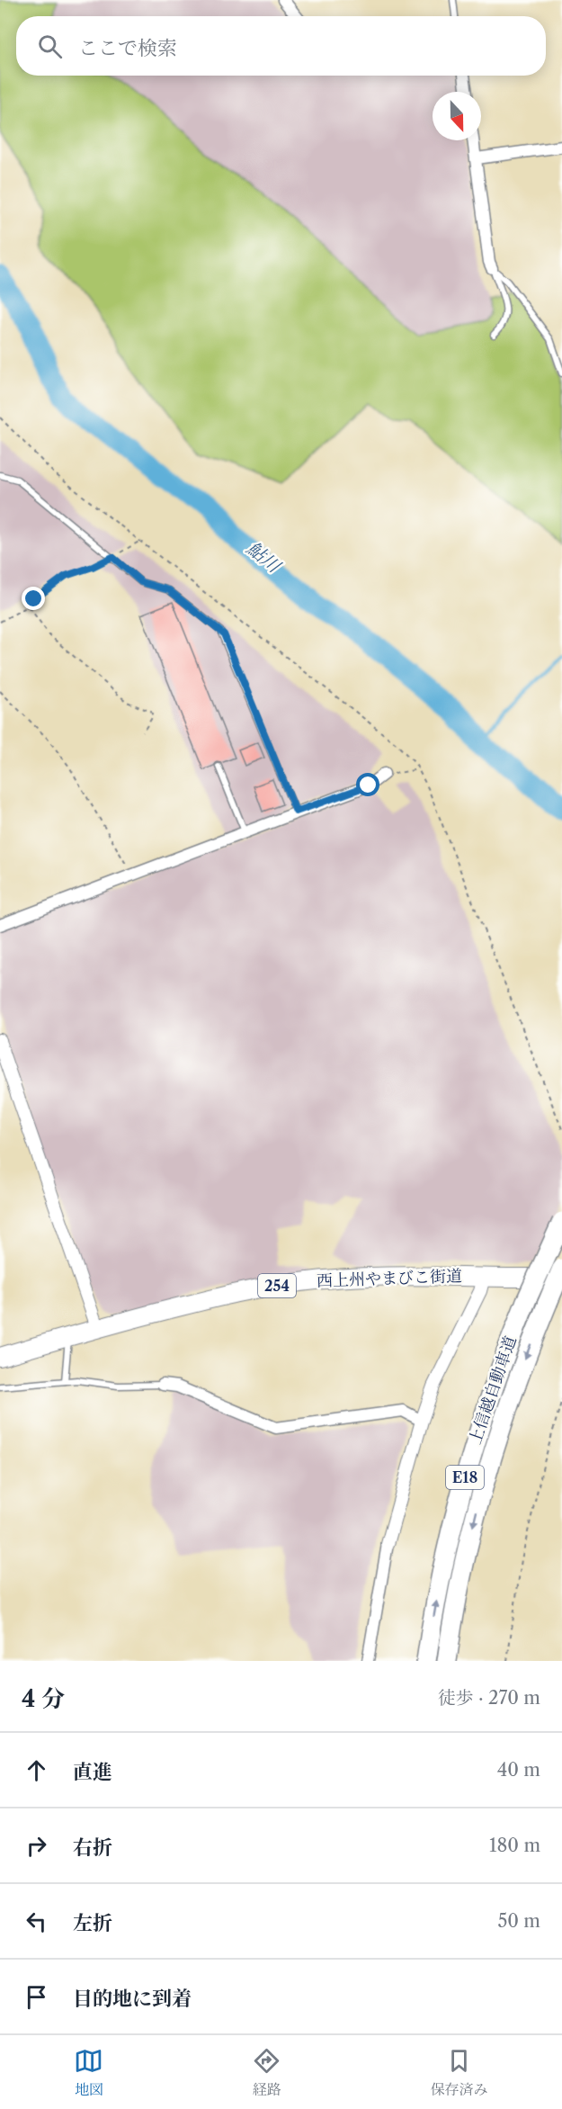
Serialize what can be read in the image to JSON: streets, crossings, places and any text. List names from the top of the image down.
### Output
{
  "streets": {
    "highway": [
      "西上州やまびこ街道",
      "254",
      "上信越自動車道",
      "E18"
    ]
  },
  "water": ["鮎川"],
  "north": "bottom",
  "page": {
    "search": "ここで検索",
    "heading": ["4 分", "徒歩 · 270 m"],
    "list": [
      ["直進", "40 m"],
      ["右折", "180 m"],
      ["左折", "50 m"],
      "目的地に到着"
    ],
    "nav": ["地図", "経路", "保存済み"]
  }
}
